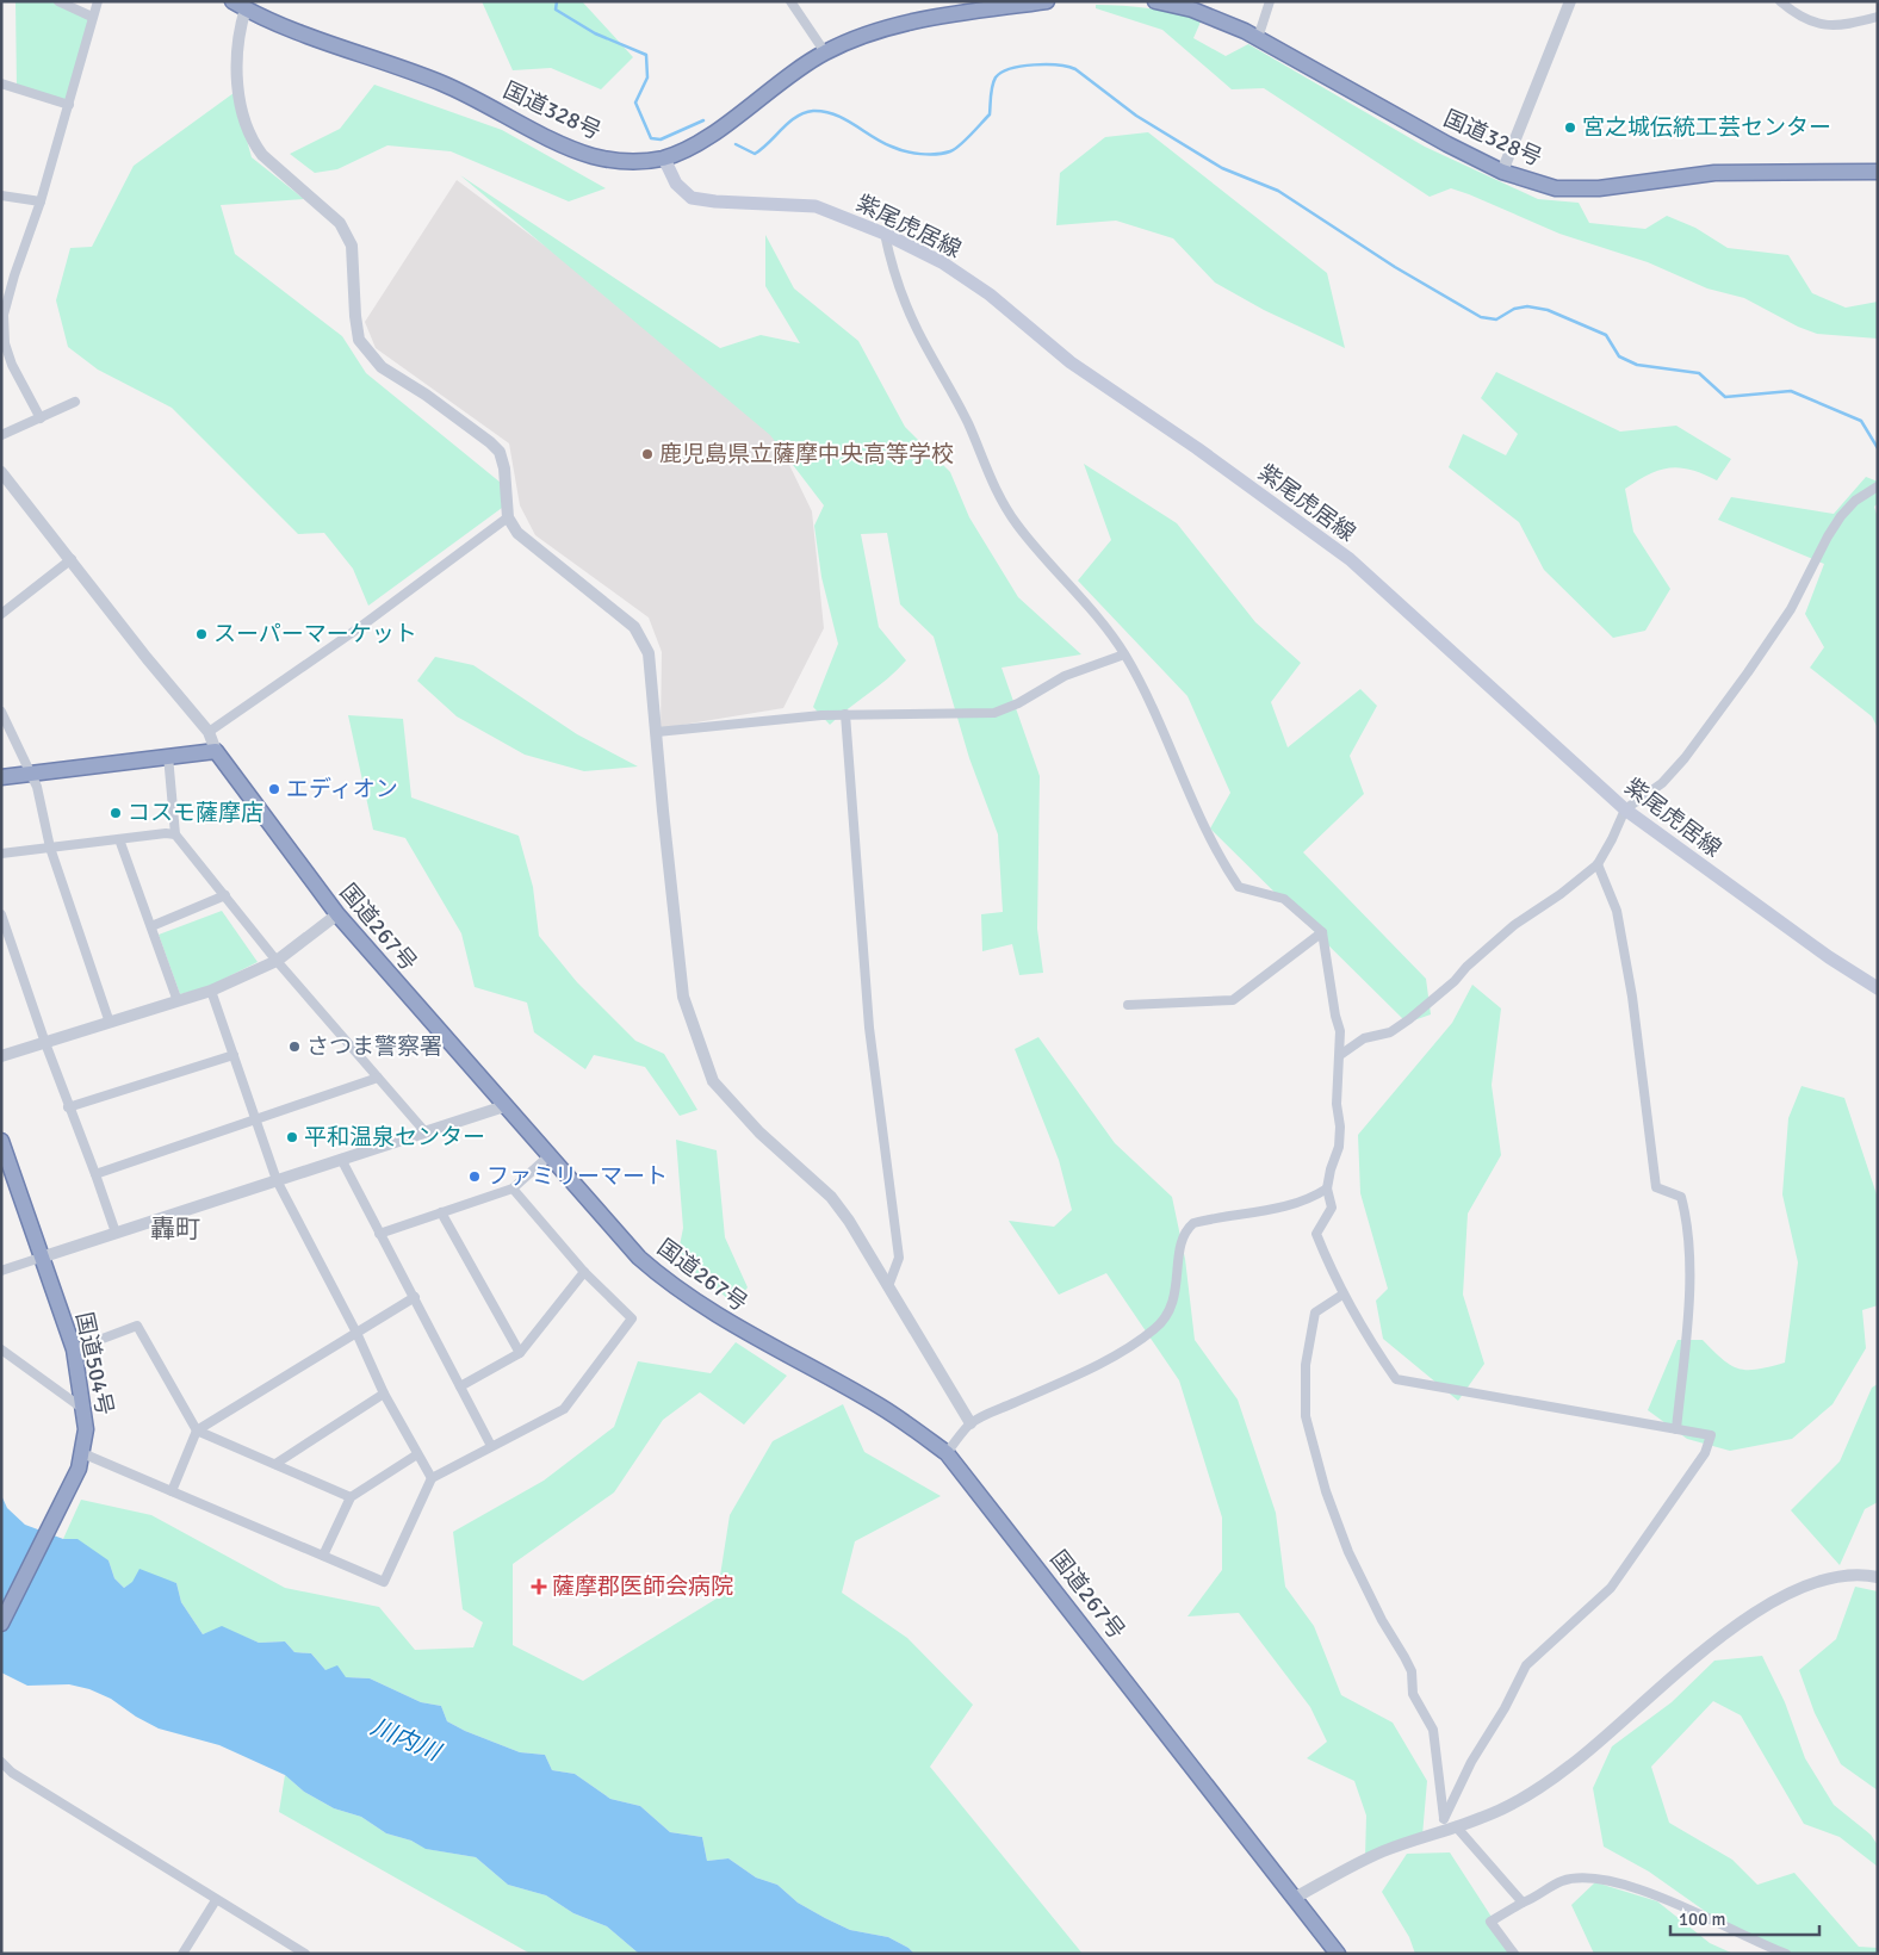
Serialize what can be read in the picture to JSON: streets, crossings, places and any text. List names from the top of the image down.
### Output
{
  "streets": {
    "highway": ["国道328号", "国道267号", "国道504号"],
    "main road": ["紫尾虎居線"]
  },
  "crossings": [
    ["国道328号", "紫尾虎居線"]
  ],
  "districts": ["轟町"],
  "water": ["川内川"],
  "places": {
    "other": [
      "宮之城伝統工芸センター",
      "鹿児島県立薩摩中央高等学校",
      "スーパーマーケット",
      "エディオン",
      "コスモ薩摩店",
      "さつま警察署",
      "平和温泉センター",
      "ファミリーマート"
    ],
    "health": ["薩摩郡医師会病院"]
  },
  "scale_bar": "100 m"
}
